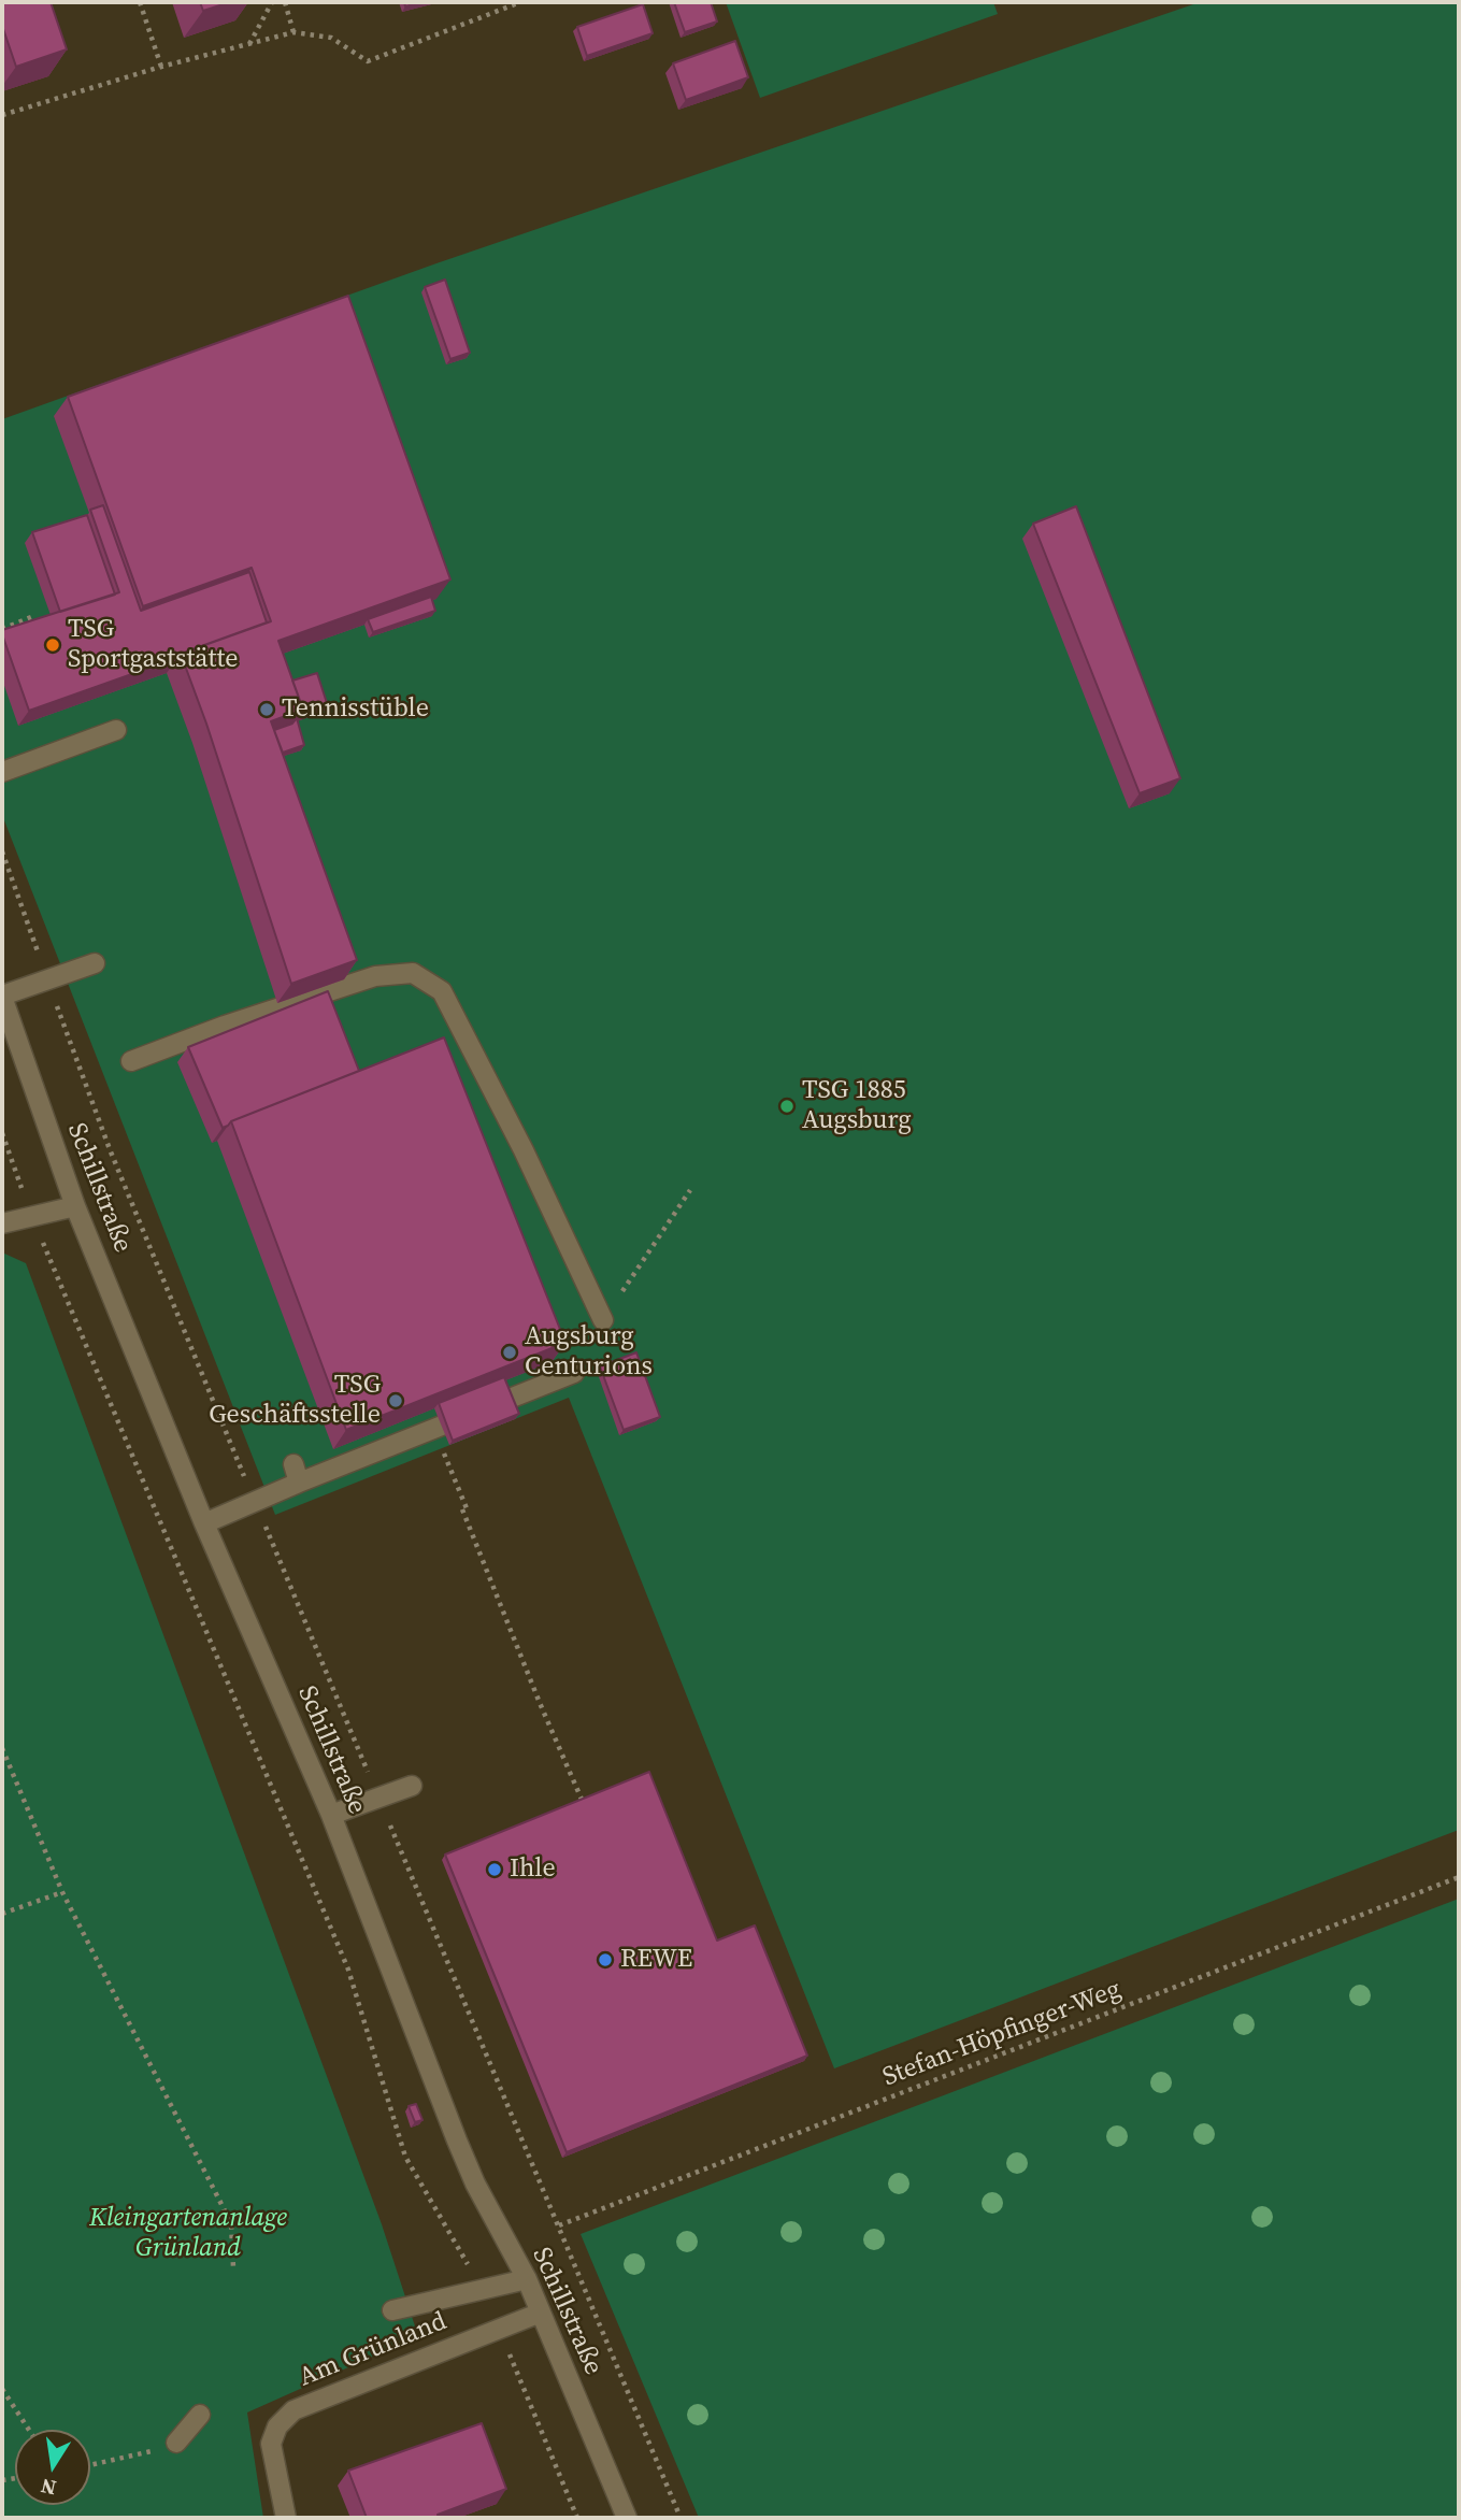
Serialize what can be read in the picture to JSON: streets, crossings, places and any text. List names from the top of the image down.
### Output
{
  "streets": {
    "street": ["Schillstraße", "Am Grünland"],
    "path": ["Stefan-Höpfinger-Weg"]
  },
  "crossings": [
    ["Schillstraße", "Am Grünland"]
  ],
  "parks": ["Kleingartenanlage Grünland"],
  "places": [
    "TSG Sportgaststätte",
    "Tennisstüble",
    "TSG 1885 Augsburg",
    "Augsburg Centurions",
    "TSG Geschäftsstelle",
    "Ihle",
    "REWE"
  ],
  "north": "bottom"
}
